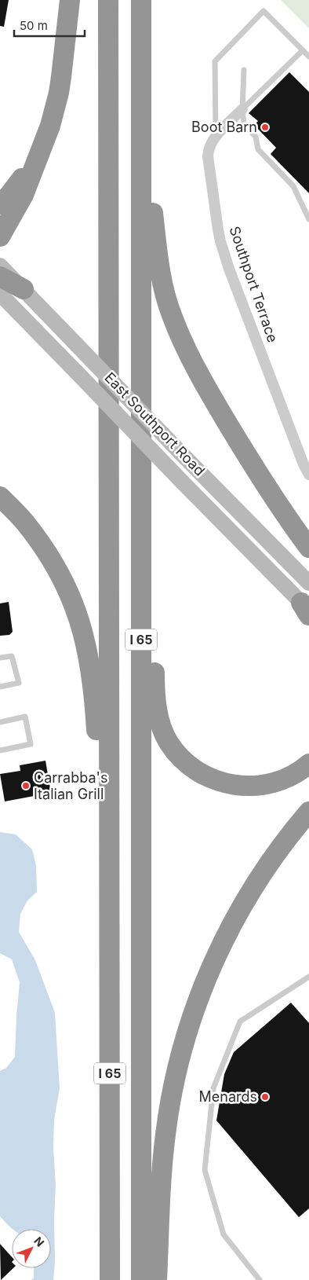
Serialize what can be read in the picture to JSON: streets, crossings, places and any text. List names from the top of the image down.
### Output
{
  "streets": {
    "highway": ["I 65"],
    "main road": ["East Southport Road"],
    "street": ["Southport Terrace"]
  },
  "places": ["Boot Barn", "Carrabba's Italian Grill", "Menards"],
  "scale_bar": "50 m",
  "north": "top right"
}
